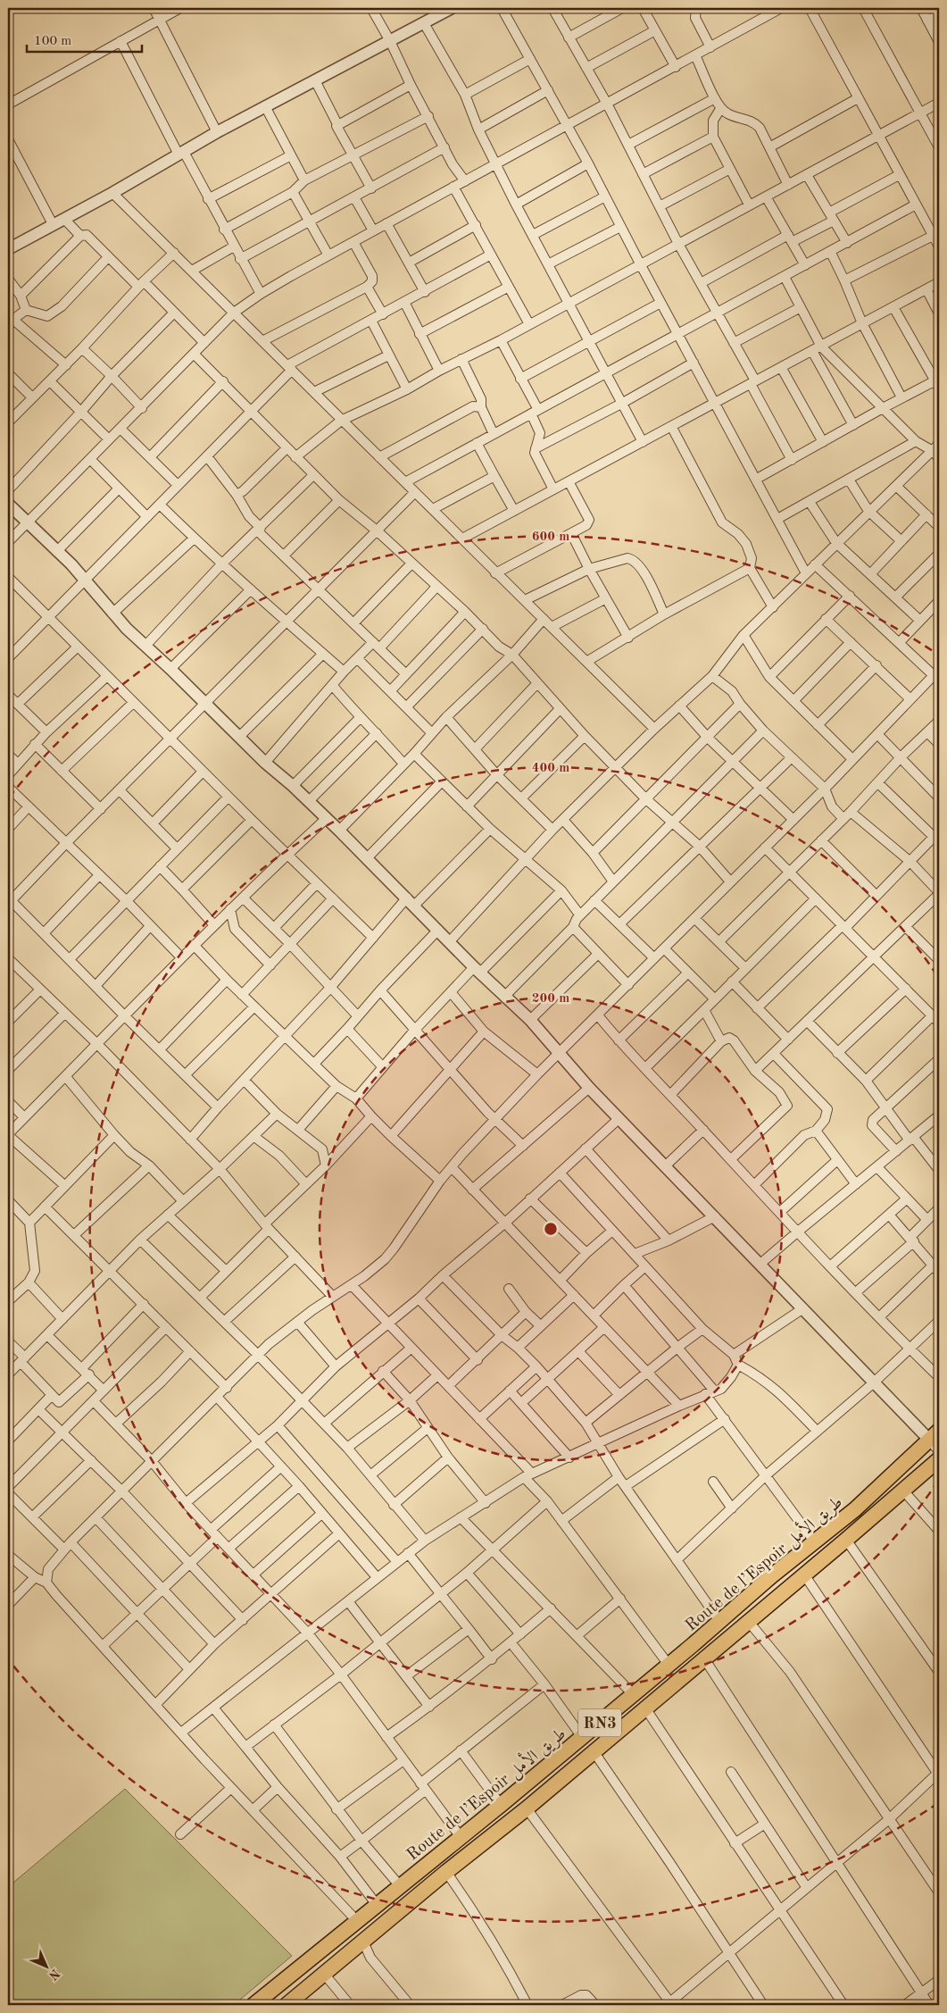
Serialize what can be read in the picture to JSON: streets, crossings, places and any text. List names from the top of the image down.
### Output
{
  "streets": {
    "highway": ["Route de l’Espoir طريق الأمل", "RN3"]
  },
  "scale_bar": "100 m",
  "north": "bottom right",
  "rings": ["600 m", "400 m", "200 m"]
}
